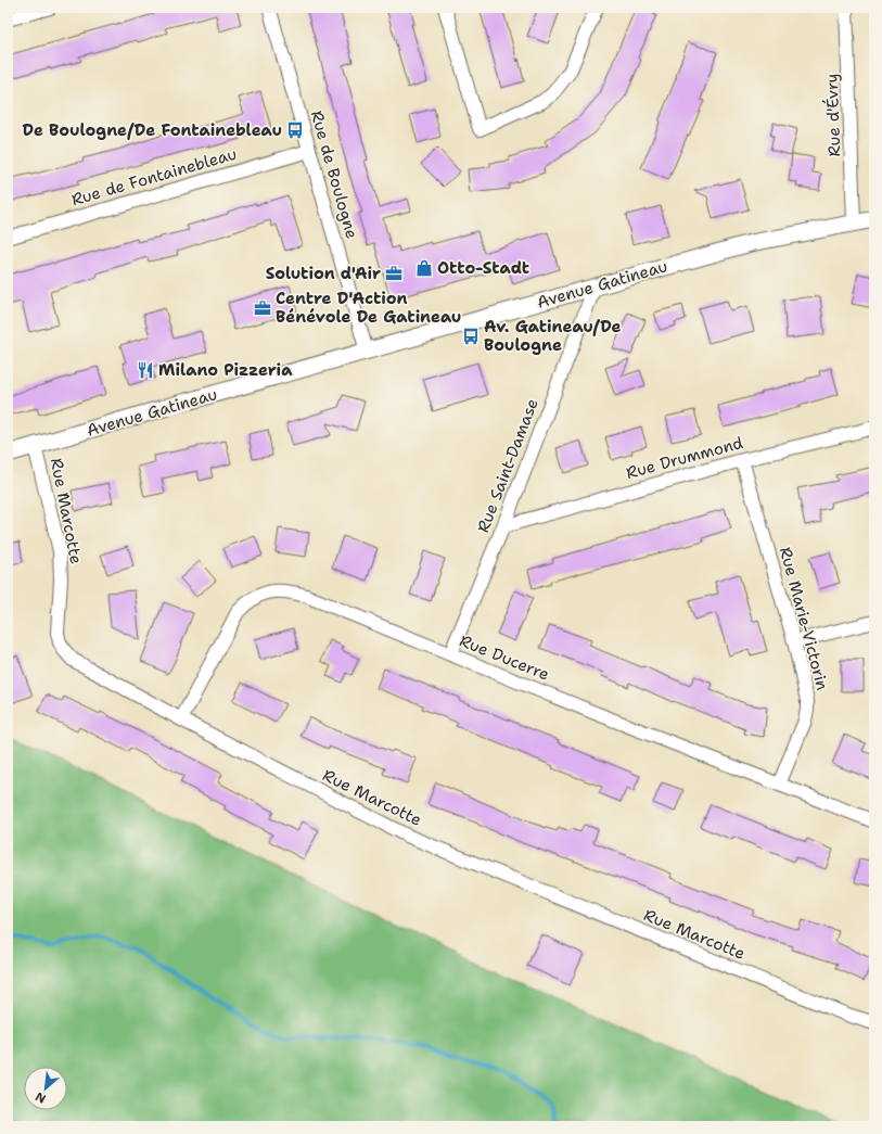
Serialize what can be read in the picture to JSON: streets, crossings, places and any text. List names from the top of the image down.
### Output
{
  "streets": {
    "street": [
      "Rue d'Évry",
      "Rue de Boulogne",
      "Rue de Fontainebleau",
      "Avenue Gatineau",
      "Rue Drummond",
      "Rue Saint-Damase",
      "Rue Marcotte",
      "Rue Marie-Victorin",
      "Rue Ducerre"
    ]
  },
  "crossings": [
    ["Rue d'Évry", "Avenue Gatineau"],
    ["Rue de Boulogne", "Rue de Fontainebleau"],
    ["Rue de Boulogne", "Avenue Gatineau"],
    ["Avenue Gatineau", "Rue Saint-Damase"],
    ["Avenue Gatineau", "Rue Marcotte"],
    ["Rue Drummond", "Rue Saint-Damase"],
    ["Rue Drummond", "Rue Marie-Victorin"],
    ["Rue Saint-Damase", "Rue Ducerre"],
    ["Rue Marcotte", "Rue Ducerre"],
    ["Rue Marie-Victorin", "Rue Ducerre"]
  ],
  "places": {
    "bus stop": ["De Boulogne/De Fontainebleau", "Av. Gatineau/De Boulogne"],
    "shop": ["Otto-Stadt"],
    "office": ["Solution d'Air", "Centre D'Action Bénévole De Gatineau"],
    "restaurant": ["Milano Pizzeria"]
  },
  "north": "bottom left"
}
